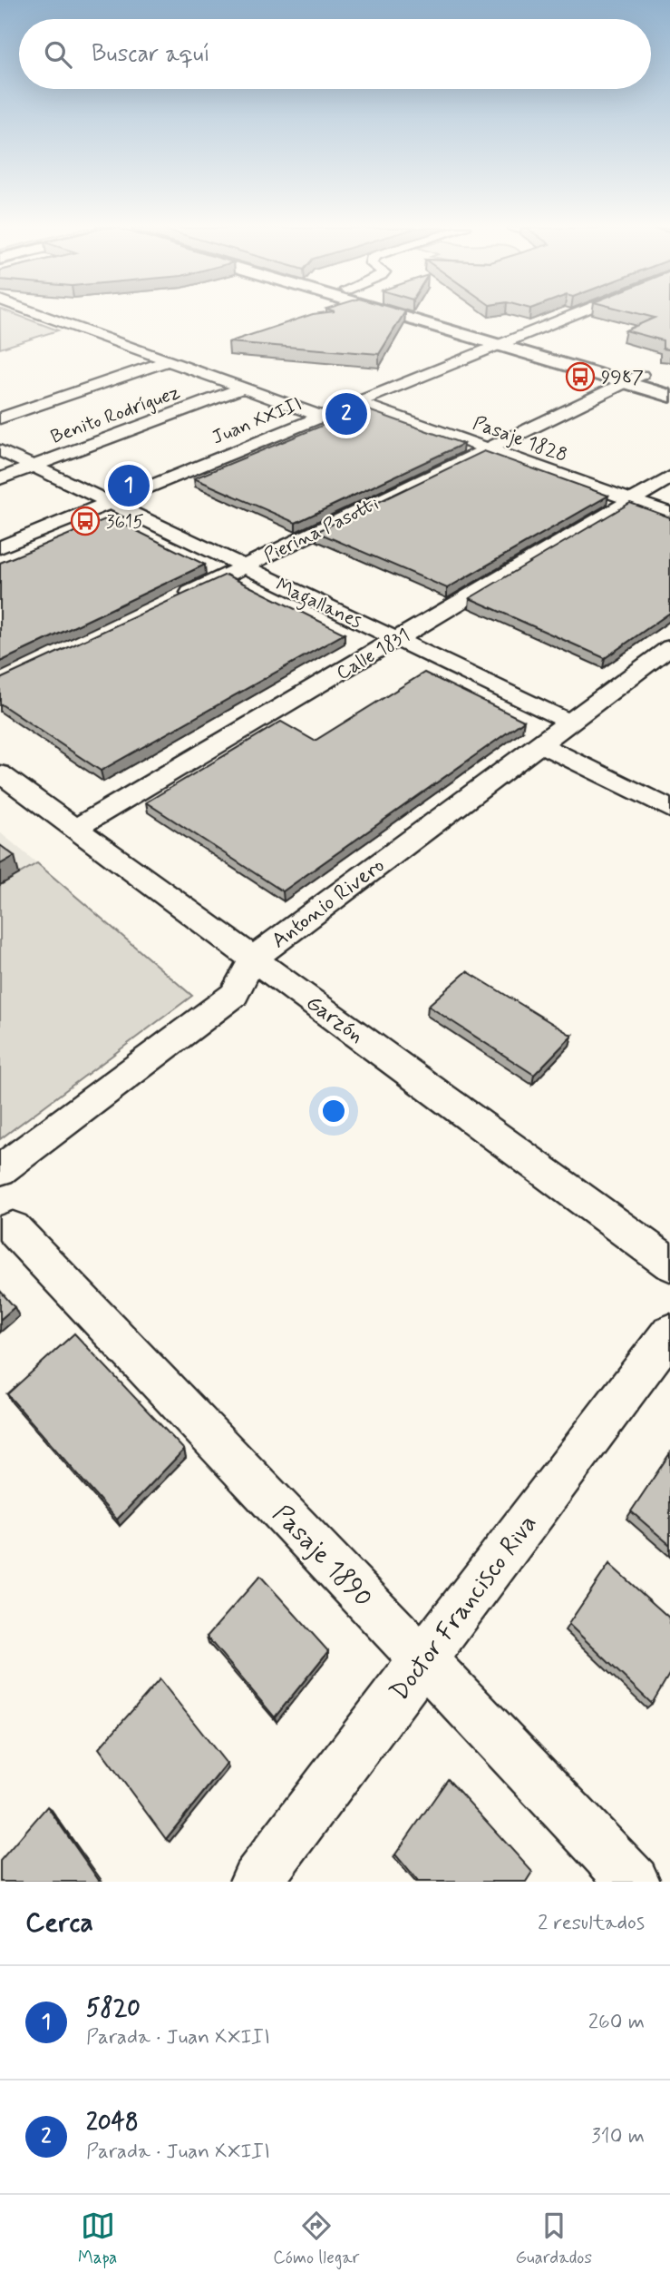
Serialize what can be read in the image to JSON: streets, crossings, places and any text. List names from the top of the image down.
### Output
{
  "streets": {
    "street": [
      "Benito Rodríguez",
      "Juan XXIII",
      "Pasaje 1828",
      "Pierina Pasotti",
      "Magallanes",
      "Calle 1831",
      "Antonio Rivero",
      "Garzón",
      "Pasaje 1890",
      "Doctor Francisco Riva"
    ]
  },
  "crossings": [
    ["Benito Rodríguez", "Magallanes"],
    ["Juan XXIII", "Pasaje 1828"],
    ["Juan XXIII", "Magallanes"],
    ["Pasaje 1828", "Pierina Pasotti"],
    ["Pasaje 1828", "Calle 1831"],
    ["Pierina Pasotti", "Magallanes"],
    ["Magallanes", "Calle 1831"],
    ["Magallanes", "Antonio Rivero"],
    ["Calle 1831", "Garzón"],
    ["Antonio Rivero", "Garzón"],
    ["Pasaje 1890", "Doctor Francisco Riva"]
  ],
  "places": {
    "bus stop": ["9987", "3615"]
  },
  "page": {
    "search": "Buscar aquí",
    "pins": ["2", "1"],
    "heading": ["Cerca", "2 resultados"],
    "list": [
      {
        "mark": "1",
        "name": "5820",
        "note": "Parada · Juan XXIII",
        "value": "260 m"
      },
      {
        "mark": "2",
        "name": "2048",
        "note": "Parada · Juan XXIII",
        "value": "310 m"
      }
    ],
    "nav": ["Mapa", "Cómo llegar", "Guardados"]
  }
}
